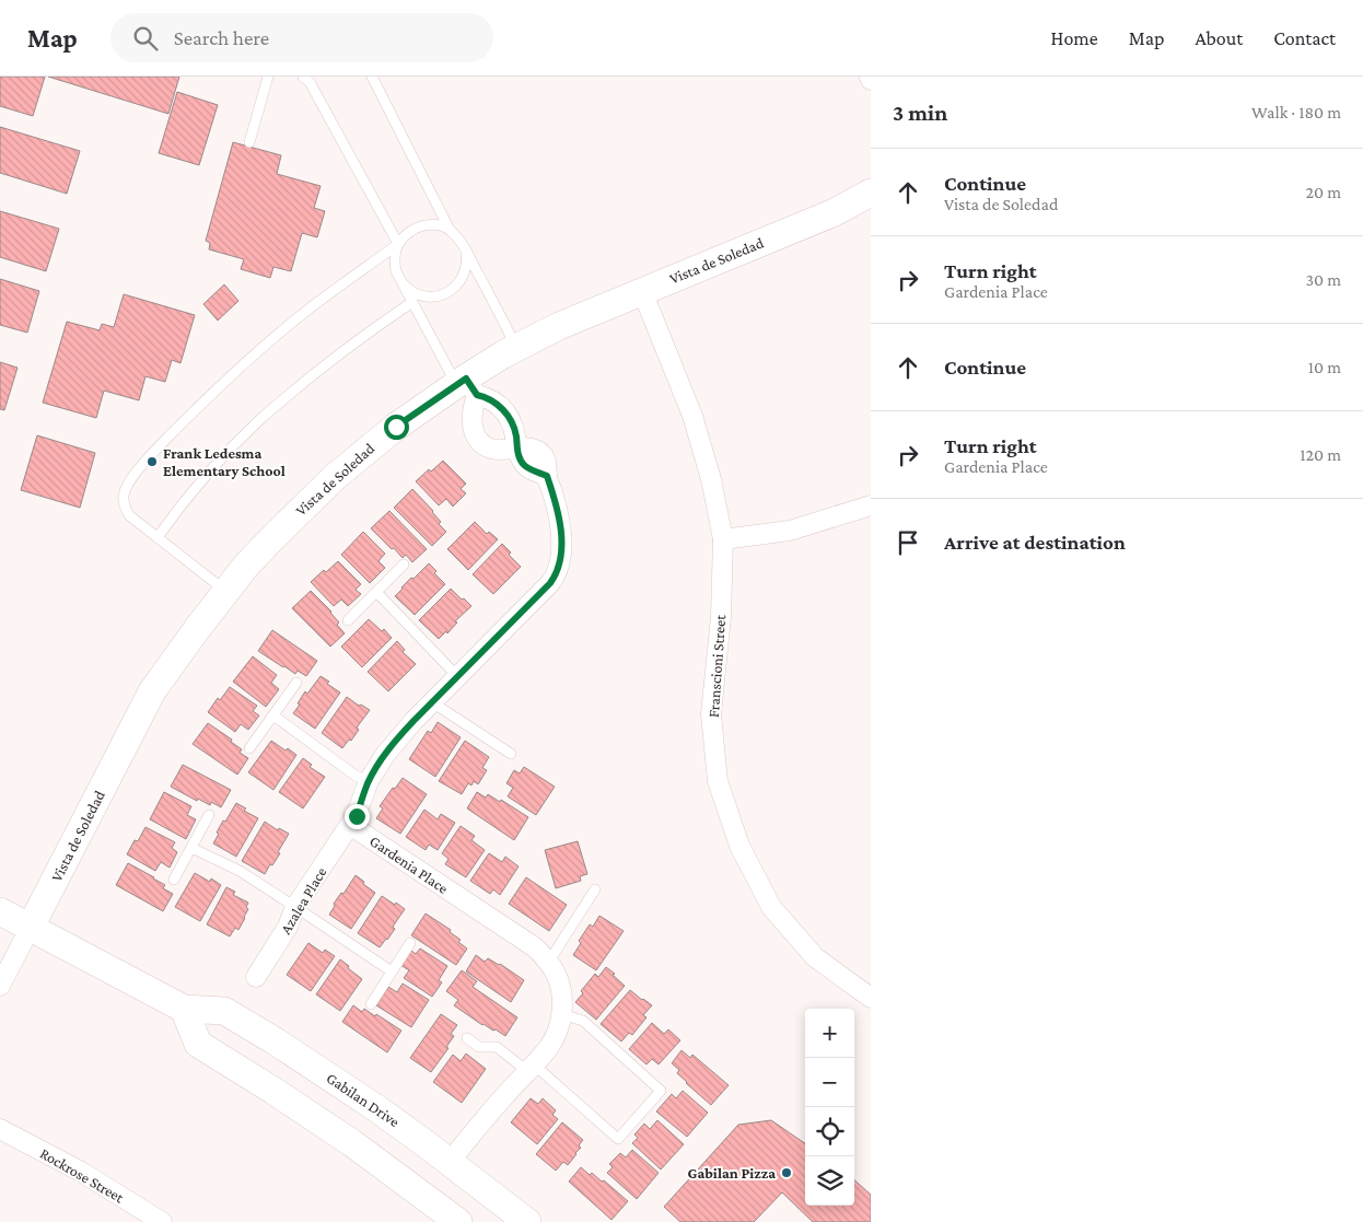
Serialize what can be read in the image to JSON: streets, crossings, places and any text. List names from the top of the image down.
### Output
{
  "streets": {
    "street": [
      "Vista de Soledad",
      "Franscioni Street",
      "Gardenia Place",
      "Azalea Place",
      "Gabilan Drive",
      "Rockrose Street"
    ]
  },
  "crossings": [
    ["Vista de Soledad", "Franscioni Street"],
    ["Vista de Soledad", "Gabilan Drive"],
    ["Gardenia Place", "Azalea Place"],
    ["Gardenia Place", "Gabilan Drive"]
  ],
  "places": ["Frank Ledesma Elementary School", "Gabilan Pizza"],
  "page": {
    "header": "Map",
    "search": "Search here",
    "nav": [
      "Home",
      "Map",
      "About",
      "Contact"
    ],
    "heading": ["3 min", "Walk · 180 m"],
    "list": [
      ["Continue", "Vista de Soledad", "20 m"],
      ["Turn right", "Gardenia Place", "30 m"],
      ["Continue", "10 m"],
      ["Turn right", "Gardenia Place", "120 m"],
      "Arrive at destination"
    ],
    "map_buttons": ["+", "−"]
  }
}
